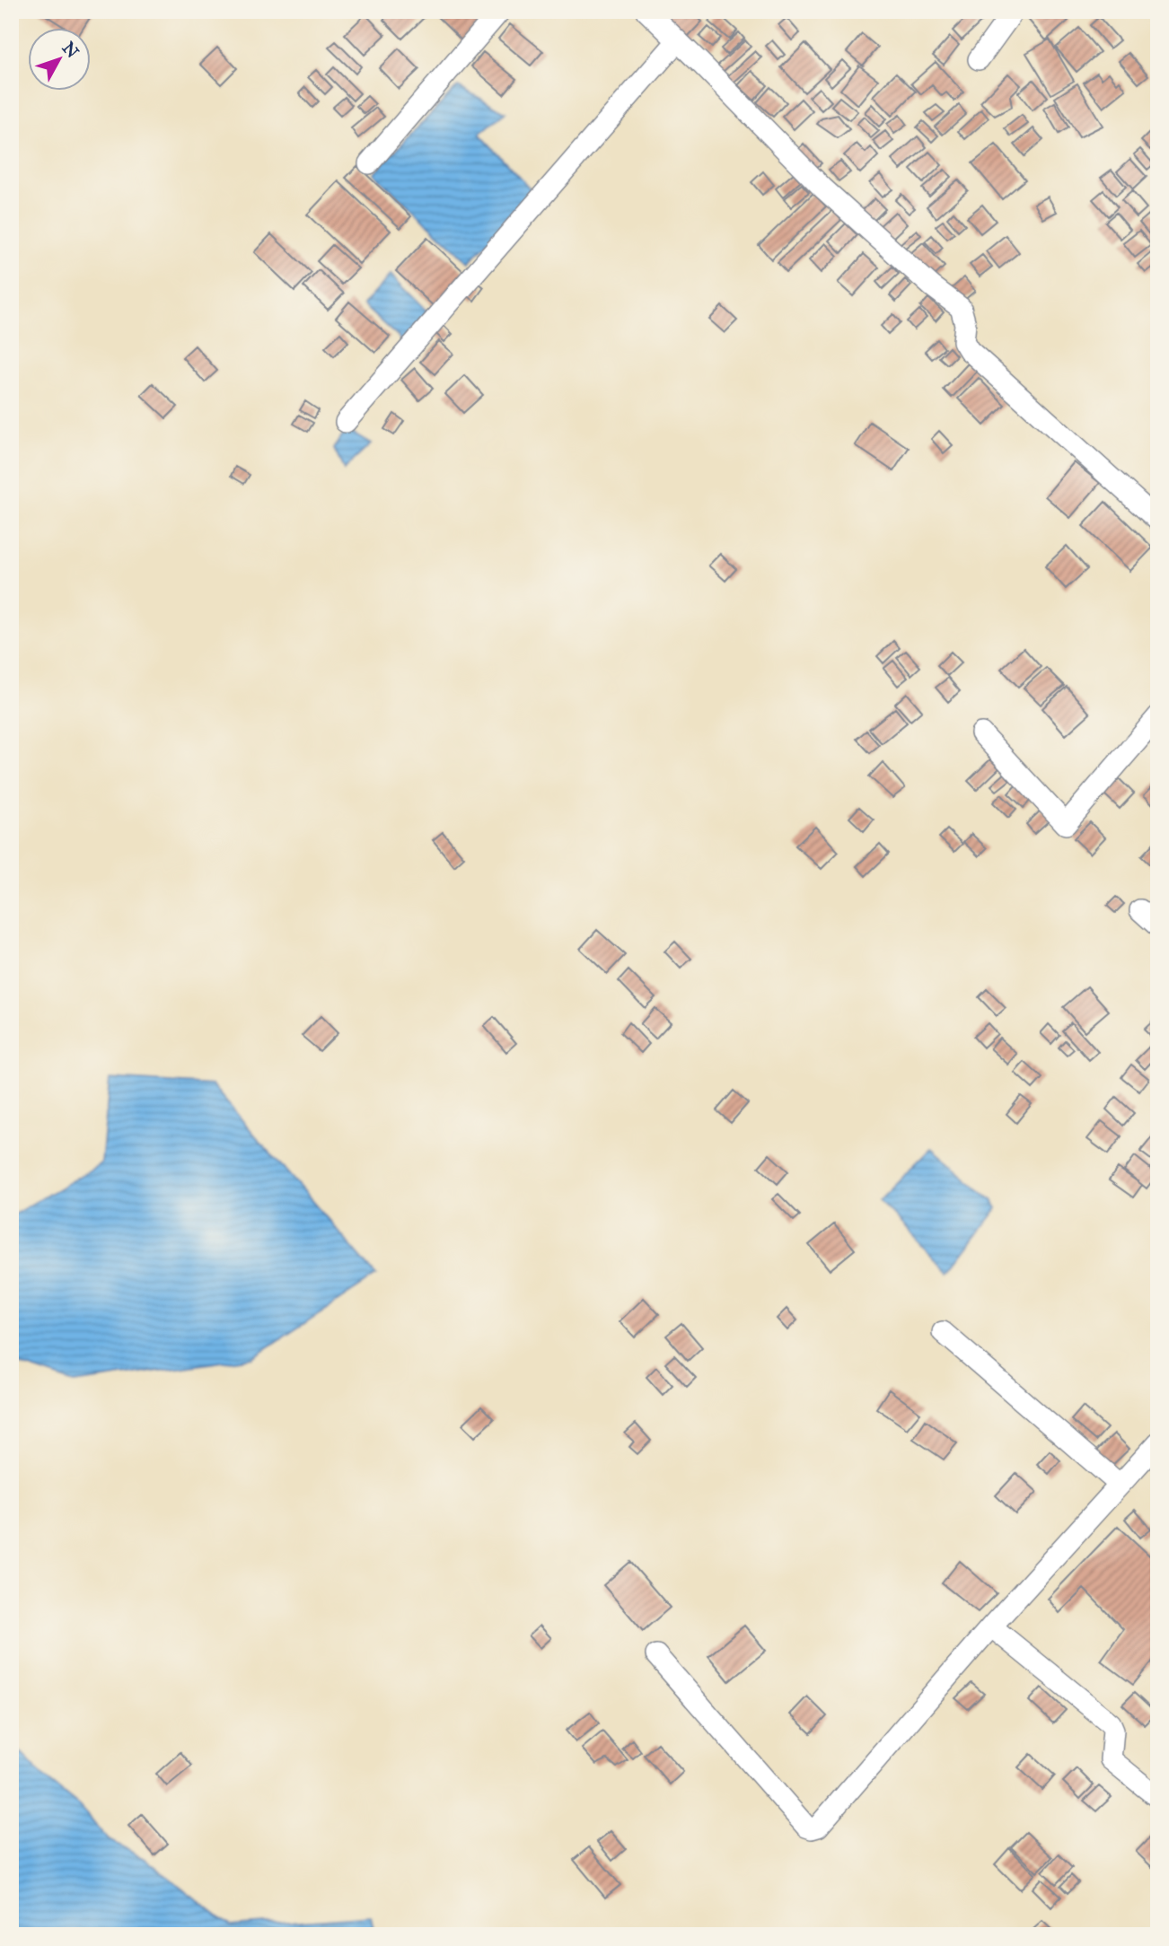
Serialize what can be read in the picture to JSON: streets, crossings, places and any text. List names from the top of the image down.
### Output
{
  "north": "top right"
}
